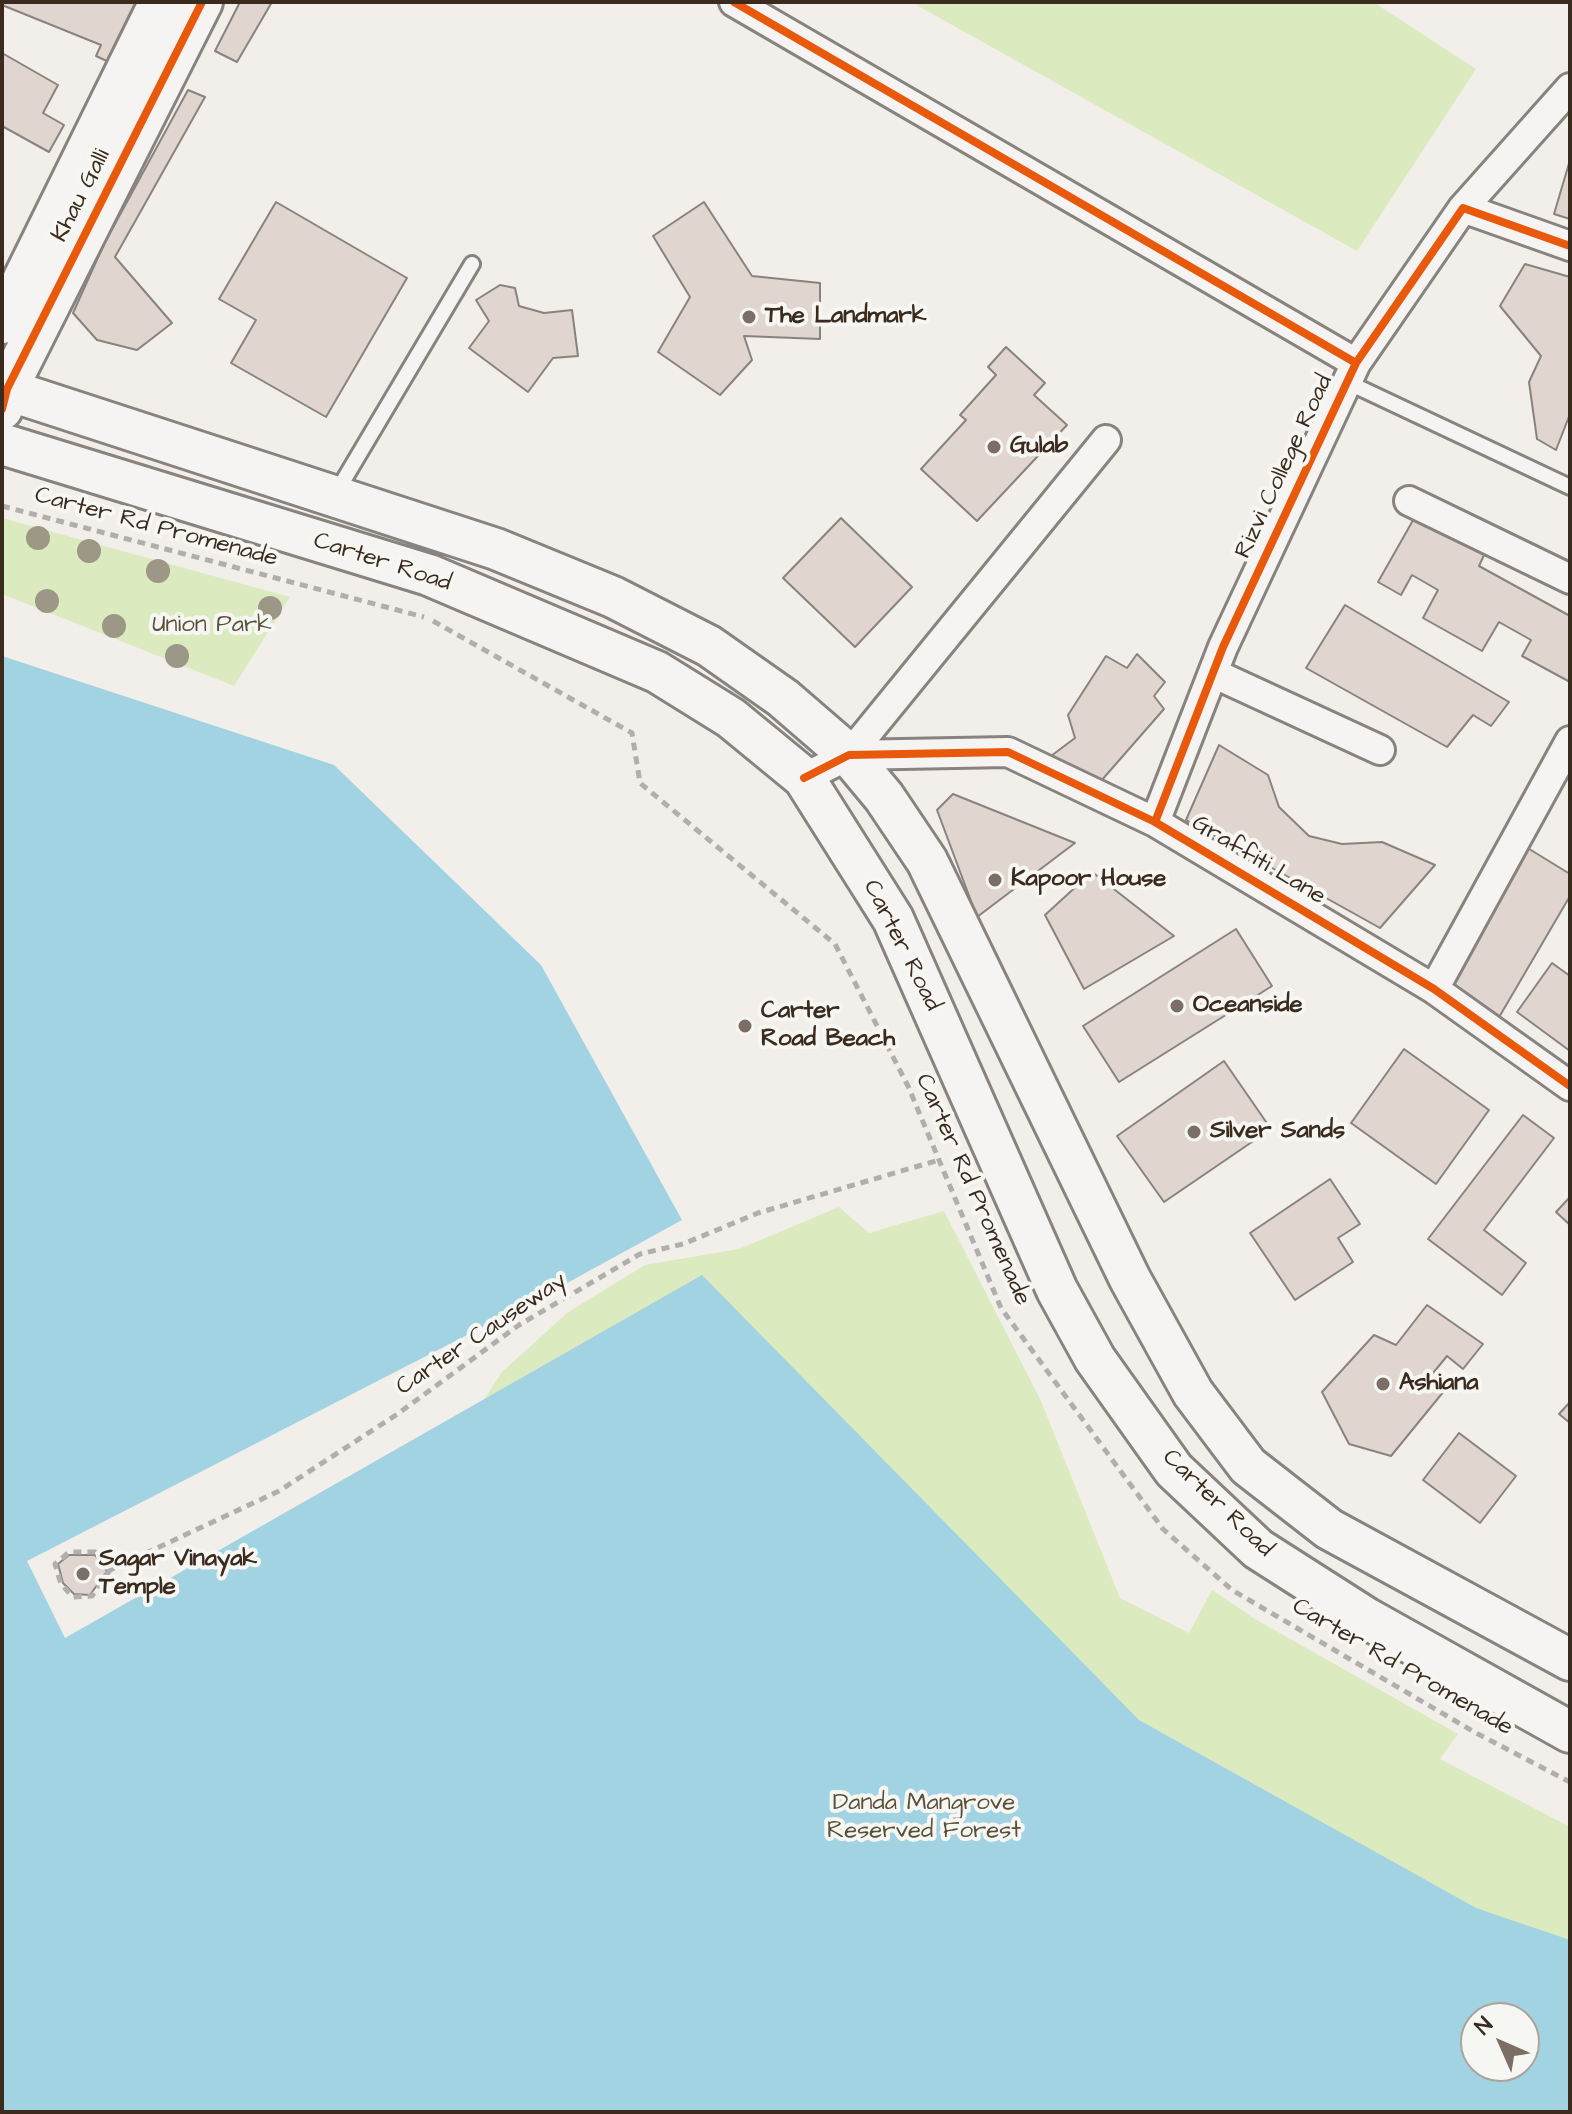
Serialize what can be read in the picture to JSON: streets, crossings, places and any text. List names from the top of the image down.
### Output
{
  "streets": {
    "main road": ["Khau Galli", "Carter Road"],
    "street": ["Rizvi College Road", "Graffiti Lane"],
    "path": ["Carter Rd Promenade", "Carter Causeway"]
  },
  "crossings": [
    ["Khau Galli", "Carter Road"],
    ["Rizvi College Road", "Graffiti Lane"],
    ["Carter Rd Promenade", "Carter Causeway"],
    ["Carter Road", "Graffiti Lane"]
  ],
  "parks": ["Union Park", "Danda Mangrove Reserved Forest"],
  "places": [
    "The Landmark",
    "Gulab",
    "Kapoor House",
    "Oceanside",
    "Carter Road Beach",
    "Silver Sands",
    "Ashiana",
    "Sagar Vinayak Temple"
  ],
  "north": "top left"
}
